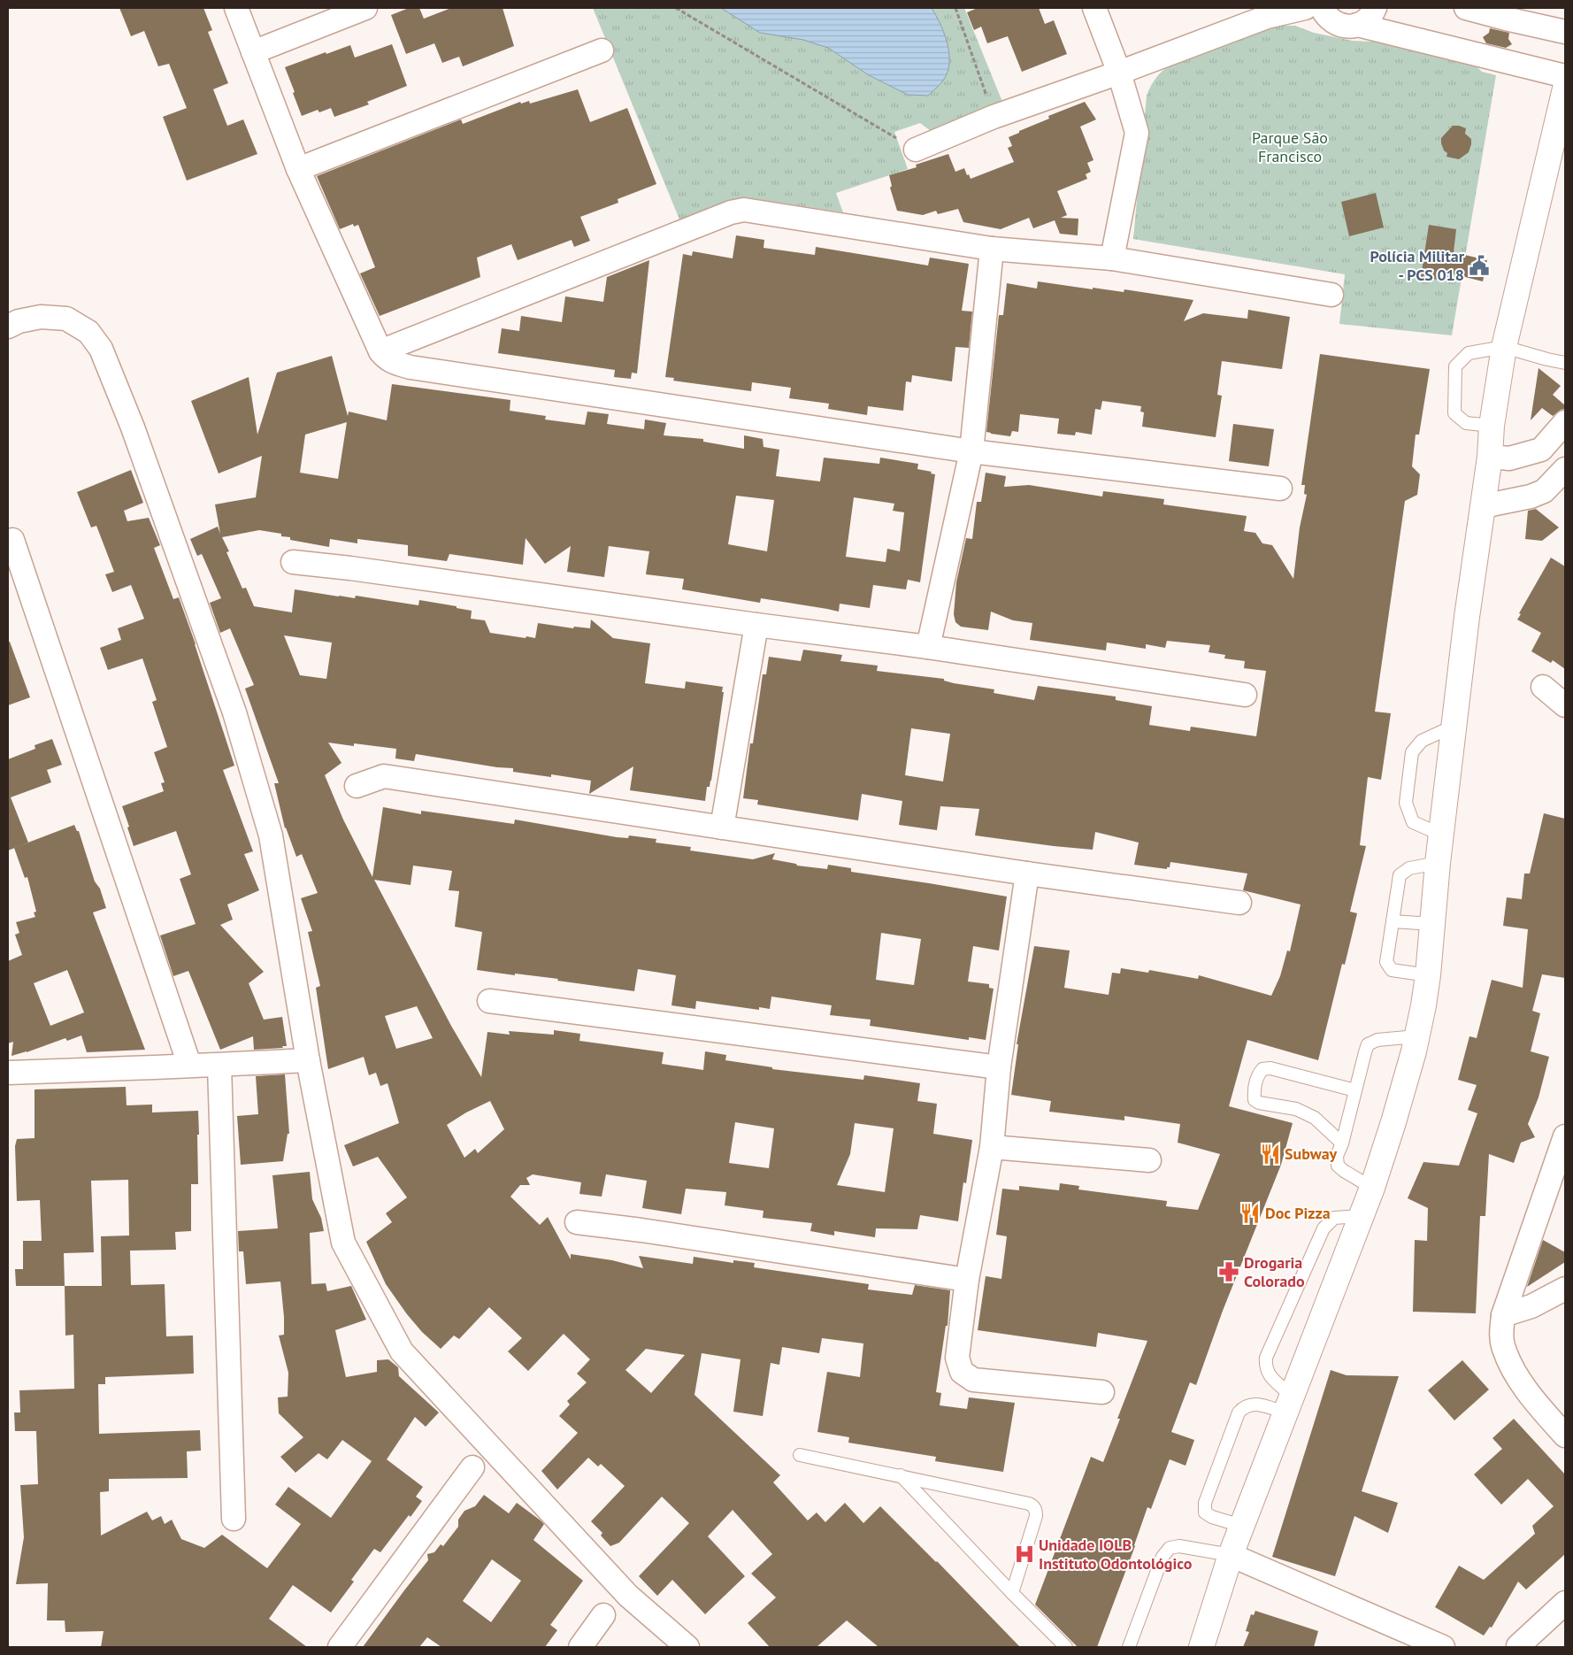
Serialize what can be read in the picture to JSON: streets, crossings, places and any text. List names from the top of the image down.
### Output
{
  "parks": ["Parque São Francisco"],
  "places": {
    "public building": ["Polícia Militar - PCS 018"],
    "restaurant": ["Subway", "Doc Pizza"],
    "pharmacy": ["Drogaria Colorado"],
    "hospital": ["Unidade IOLB Instituto Odontológico"]
  }
}
